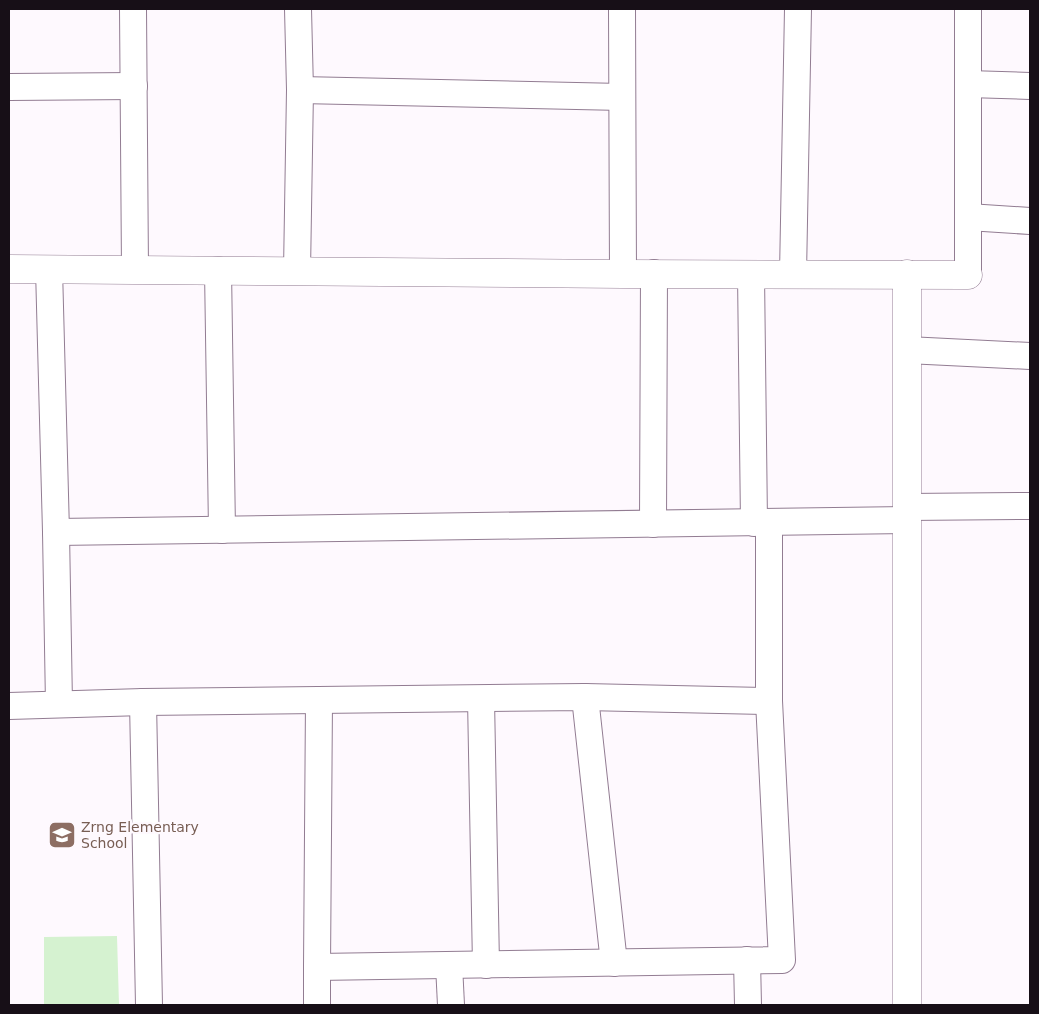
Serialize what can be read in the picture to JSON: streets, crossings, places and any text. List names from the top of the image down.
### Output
{
  "places": {
    "school or university": ["Zrng Elementary School"]
  }
}
